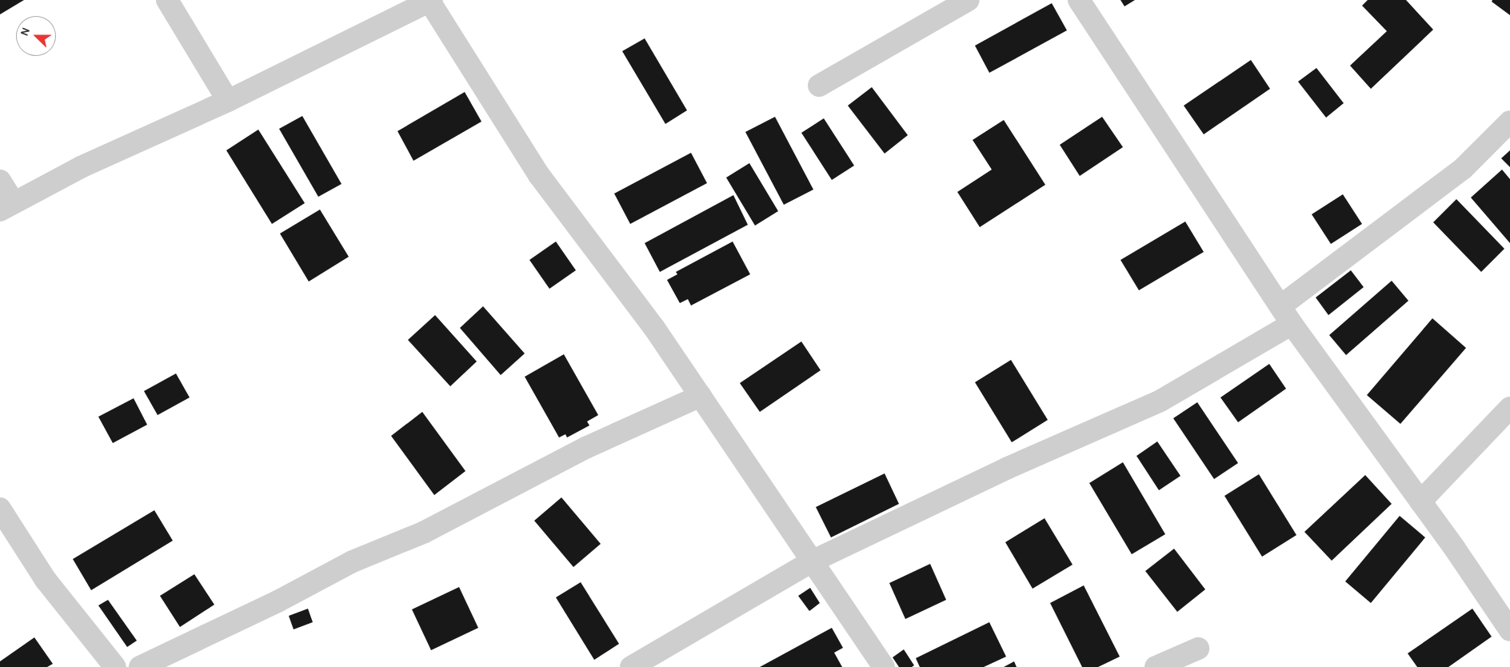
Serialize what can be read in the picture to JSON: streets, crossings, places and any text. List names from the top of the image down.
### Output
{
  "north": "left"
}
